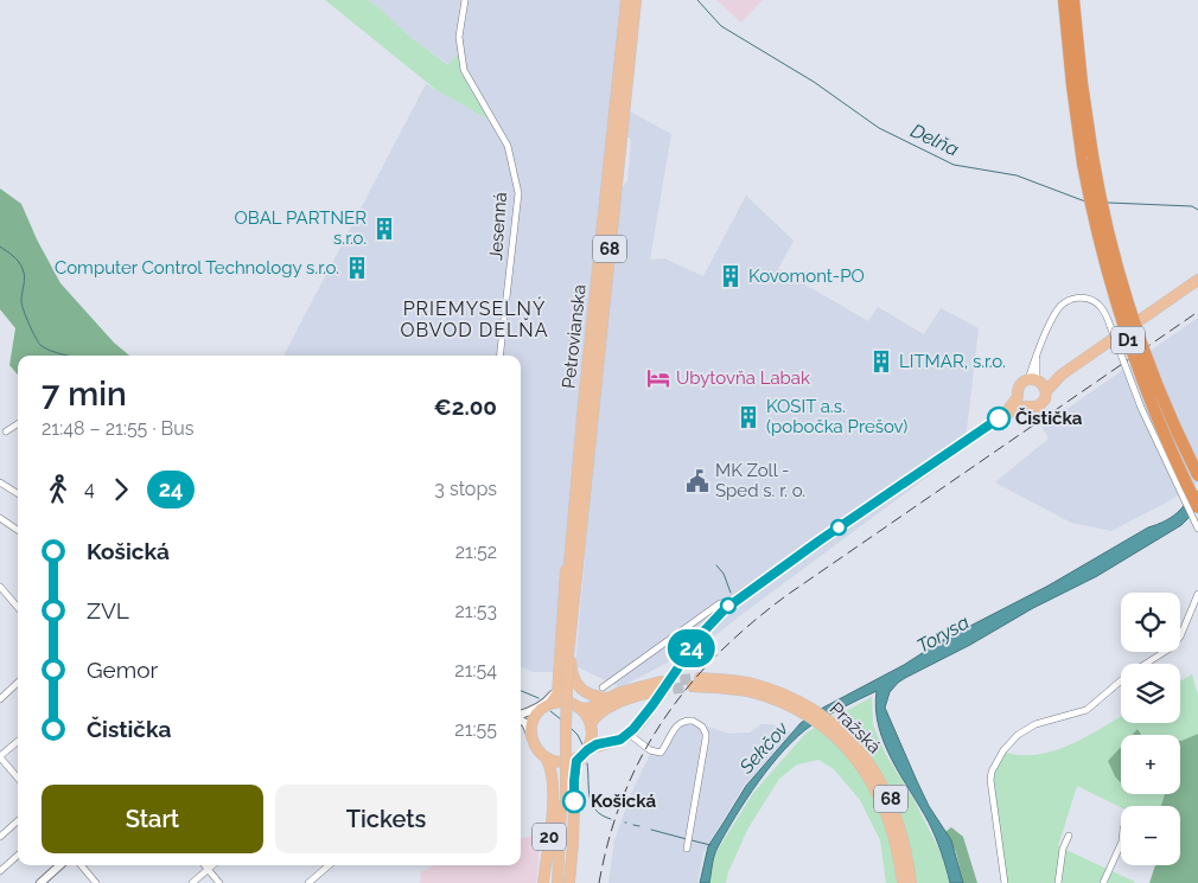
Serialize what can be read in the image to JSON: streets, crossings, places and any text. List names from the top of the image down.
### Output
{
  "streets": {
    "highway": ["D1"],
    "main road": [
      "68",
      "Petrovianska",
      "Pražská",
      "20"
    ],
    "street": ["Jesenná"]
  },
  "crossings": [
    ["68", "Petrovianska"],
    ["68", "20"]
  ],
  "districts": ["PRIEMYSELNÝ OBVOD DELŇA"],
  "water": ["Delňa", "Torysa", "Sekčov"],
  "places": {
    "building": [
      "OBAL PARTNER s.r.o.",
      "Computer Control Technology s.r.o.",
      "Kovomont-PO",
      "LITMAR, s.r.o.",
      "KOSIT a.s. (pobočka Prešov)"
    ],
    "hotel": ["Ubytovňa Labak"],
    "other": ["Čistička", "Košická"],
    "public building": ["MK Zoll - Sped s. r. o."]
  },
  "lines": ["bus line 24"],
  "page": {
    "on_map": "24",
    "heading": ["7 min", "21:48 – 21:55 · Bus", "€2.00"],
    "legs": ["4", "24", "3 stops"],
    "list": [
      {
        "name": "Košická",
        "value": "21:52"
      },
      {
        "name": "ZVL",
        "value": "21:53"
      },
      {
        "name": "Gemor",
        "value": "21:54"
      },
      {
        "name": "Čistička",
        "value": "21:55"
      }
    ],
    "map_buttons": ["+", "−"],
    "buttons": ["Start", "Tickets"]
  }
}
